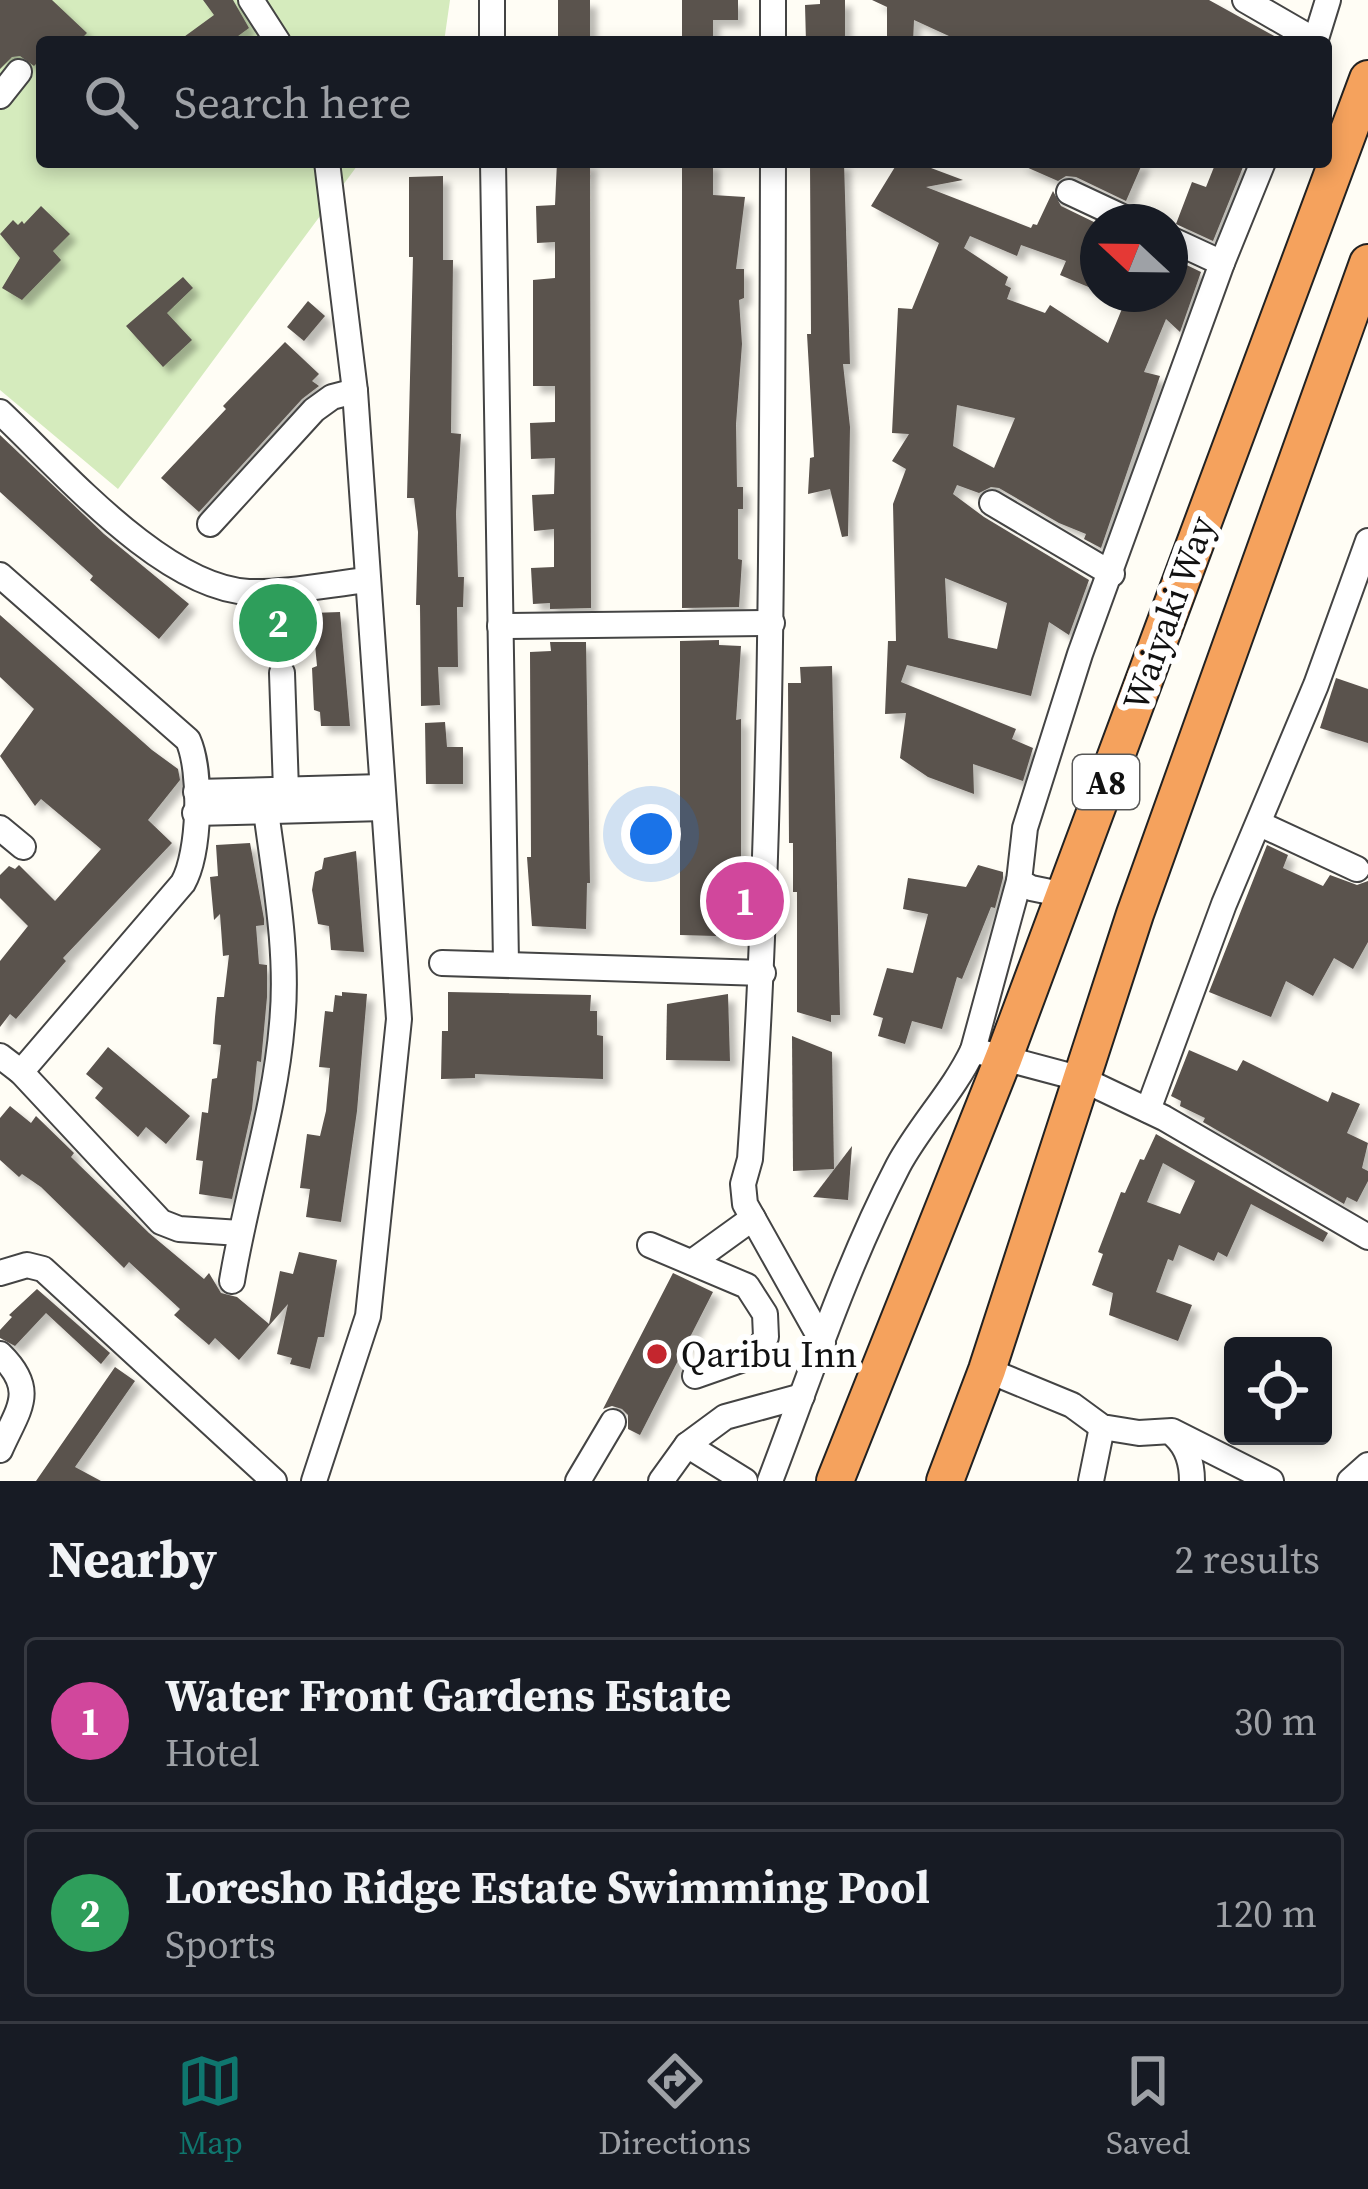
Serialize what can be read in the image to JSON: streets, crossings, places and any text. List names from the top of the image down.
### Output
{
  "streets": {
    "highway": ["Waiyaki Way", "A8"]
  },
  "places": ["Qaribu Inn"],
  "north": "left",
  "page": {
    "search": "Search here",
    "pins": ["2", "1"],
    "heading": ["Nearby", "2 results"],
    "list": [
      {
        "mark": "1",
        "name": "Water Front Gardens Estate",
        "note": "Hotel",
        "value": "30 m"
      },
      {
        "mark": "2",
        "name": "Loresho Ridge Estate Swimming Pool",
        "note": "Sports",
        "value": "120 m"
      }
    ],
    "nav": ["Map", "Directions", "Saved"]
  }
}
